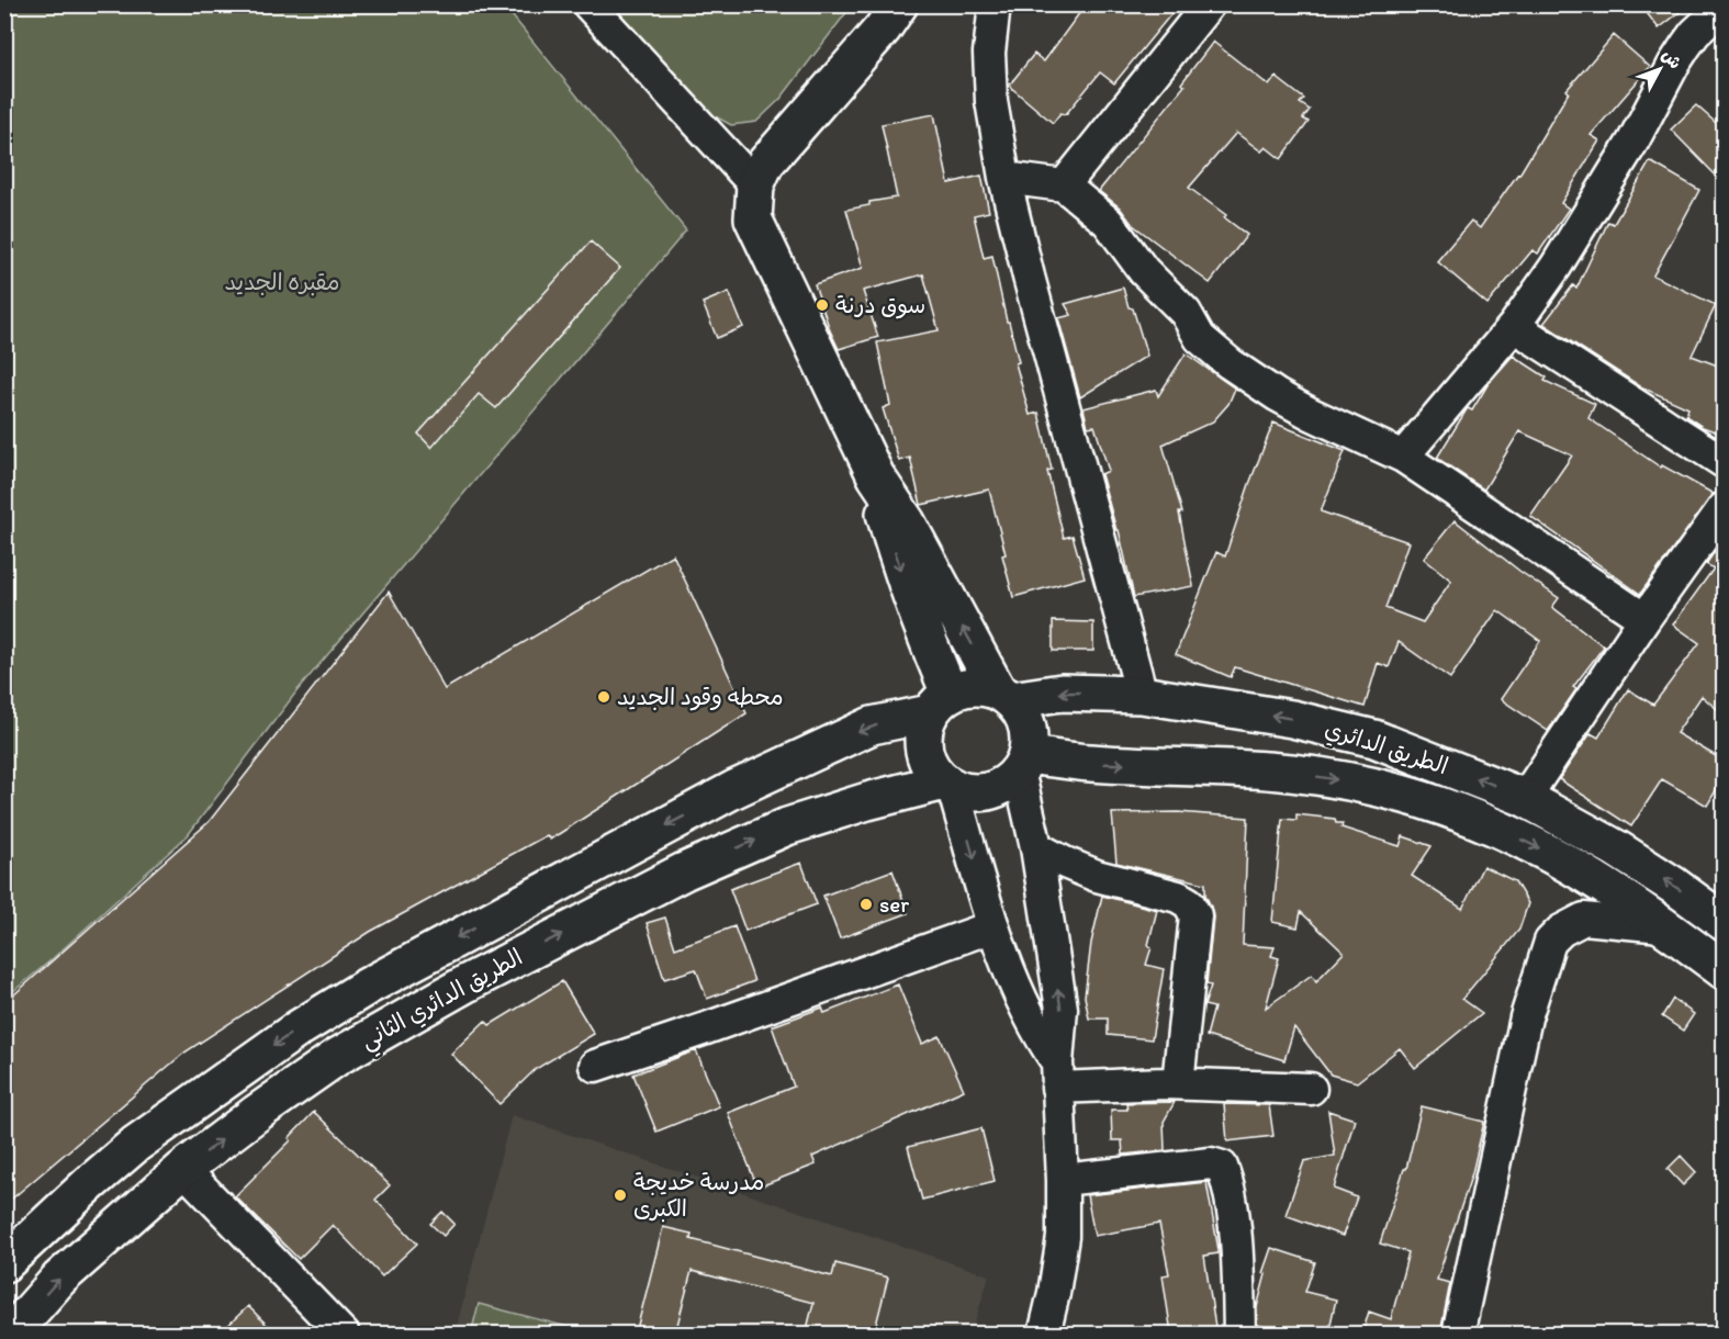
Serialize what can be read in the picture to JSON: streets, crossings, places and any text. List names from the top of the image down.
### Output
{
  "streets": {
    "main road": ["الطريق الدائري", "الطريق الدائري الثاني"]
  },
  "crossings": [
    ["الطريق الدائري", "الطريق الدائري الثاني"]
  ],
  "parks": ["مقبره الجديد"],
  "places": [
    "سوق درنة",
    "محطه وقود الجديد",
    "ser",
    "مدرسة خديجة الكبرى"
  ],
  "north": "top right"
}
